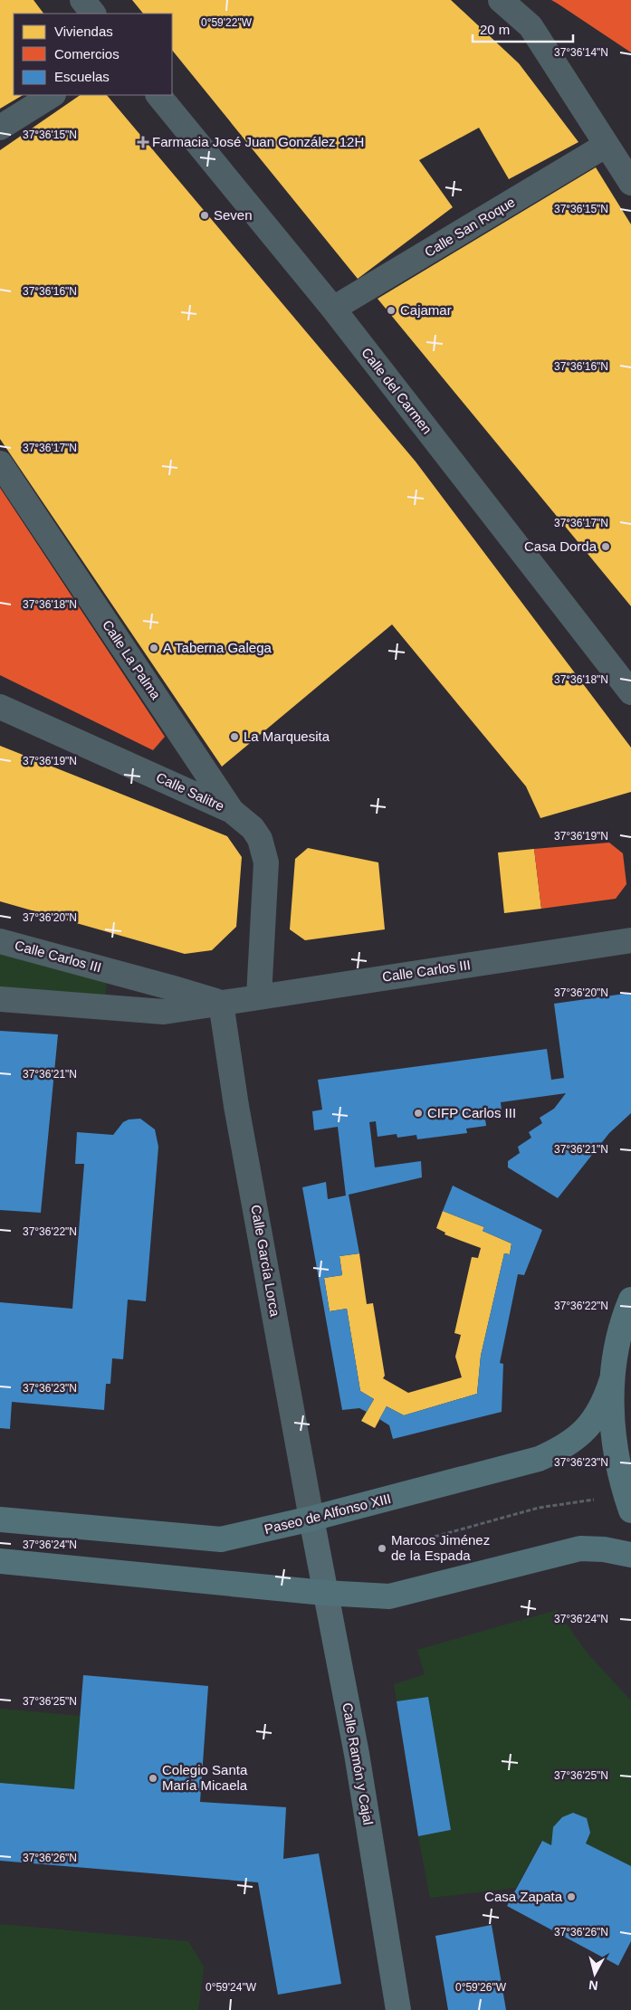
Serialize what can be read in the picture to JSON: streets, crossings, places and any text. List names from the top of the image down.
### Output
{
  "streets": {
    "main road": ["Paseo de Alfonso XIII", "Calle Ramón y Cajal"],
    "street": [
      "Calle San Roque",
      "Calle del Carmen",
      "Calle La Palma",
      "Calle Salitre",
      "Calle Carlos III",
      "Calle García Lorca"
    ]
  },
  "crossings": [
    ["Calle San Roque", "Calle del Carmen"],
    ["Calle La Palma", "Calle Salitre"],
    ["Calle Carlos III", "Calle García Lorca"],
    ["Calle García Lorca", "Paseo de Alfonso XIII"],
    ["Calle García Lorca", "Calle Ramón y Cajal"],
    ["Paseo de Alfonso XIII", "Calle Ramón y Cajal"]
  ],
  "places": {
    "health": ["Farmacia José Juan González 12H"],
    "other": [
      "Seven",
      "Cajamar",
      "Casa Dorda",
      "A Taberna Galega",
      "La Marquesita",
      "CIFP Carlos III",
      "Marcos Jiménez de la Espada",
      "Colegio Santa María Micaela",
      "Casa Zapata"
    ]
  },
  "legend": ["Viviendas", "Comercios", "Escuelas"],
  "scale_bar": "20 m",
  "north": "bottom",
  "coordinates": [
    "0°59'22\"W",
    "37°36'14\"N",
    "37°36'15\"N",
    "37°36'16\"N",
    "37°36'17\"N",
    "37°36'18\"N",
    "37°36'19\"N",
    "37°36'20\"N",
    "37°36'21\"N",
    "37°36'22\"N",
    "37°36'23\"N",
    "37°36'24\"N",
    "37°36'25\"N",
    "37°36'26\"N",
    "0°59'24\"W",
    "0°59'26\"W"
  ]
}
